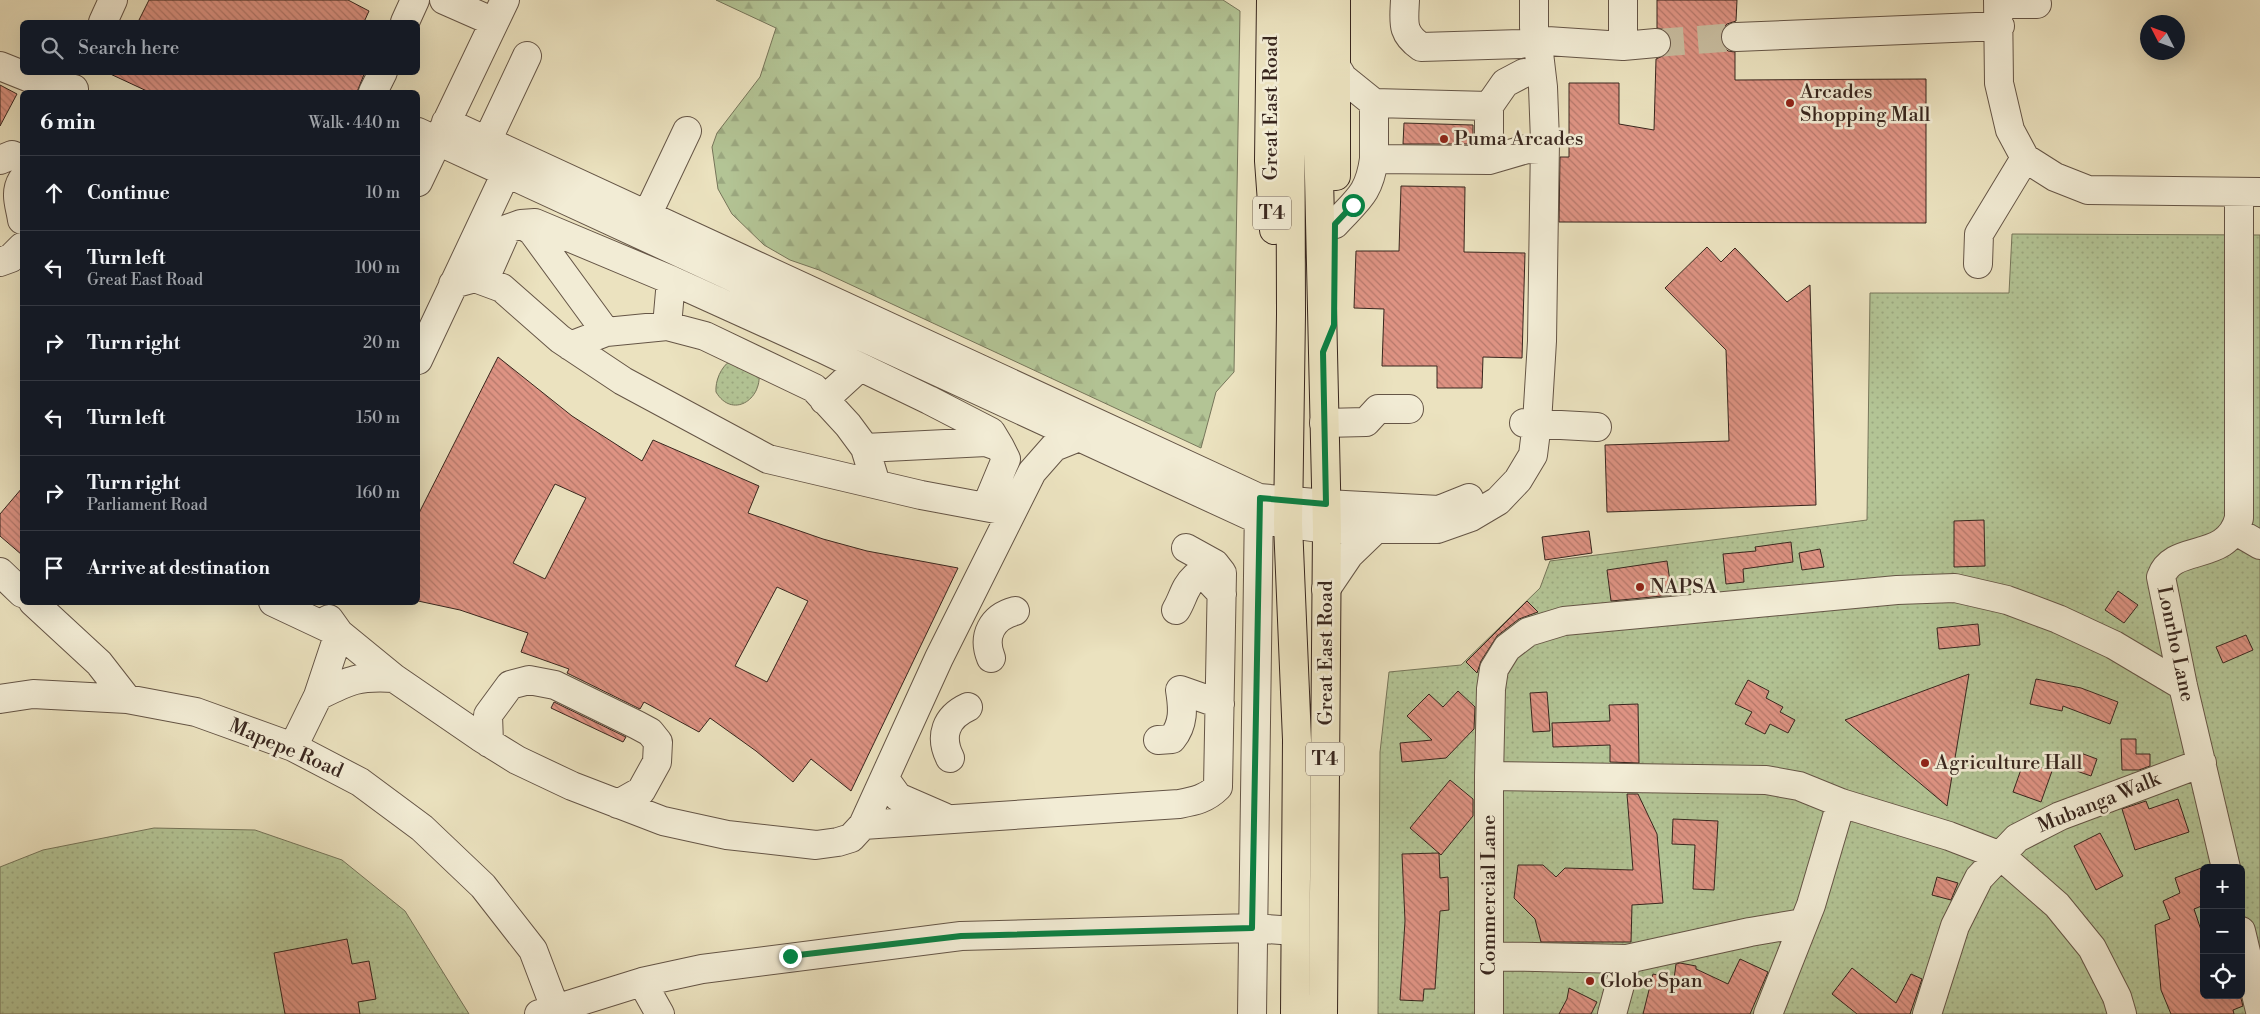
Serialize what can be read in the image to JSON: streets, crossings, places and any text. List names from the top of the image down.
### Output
{
  "streets": {
    "main road": ["Great East Road", "T4"],
    "street": [
      "Lonrho Lane",
      "Mapepe Road",
      "Mubanga Walk",
      "Commercial Lane"
    ]
  },
  "crossings": [
    ["Lonrho Lane", "Mubanga Walk"],
    ["Lonrho Lane", "Commercial Lane"]
  ],
  "places": [
    "Arcades Shopping Mall",
    "Puma Arcades",
    "NAPSA",
    "Agriculture Hall",
    "Globe Span"
  ],
  "north": "top left",
  "page": {
    "search": "Search here",
    "heading": ["6 min", "Walk · 440 m"],
    "list": [
      ["Continue", "10 m"],
      ["Turn left", "Great East Road", "100 m"],
      ["Turn right", "20 m"],
      ["Turn left", "150 m"],
      ["Turn right", "Parliament Road", "160 m"],
      "Arrive at destination"
    ],
    "map_buttons": ["+", "−"]
  }
}
